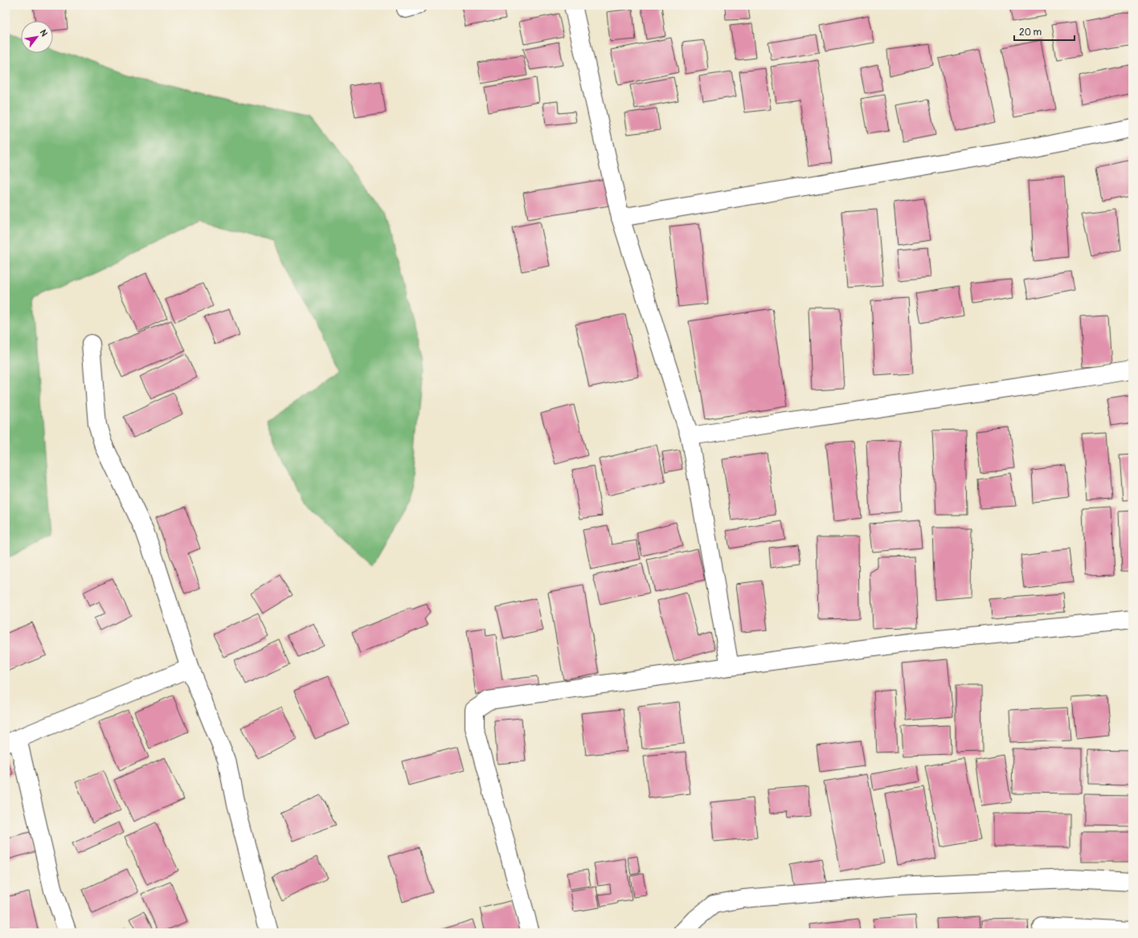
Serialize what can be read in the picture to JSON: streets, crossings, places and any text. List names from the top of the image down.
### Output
{
  "scale_bar": "20 m",
  "north": "top right"
}
